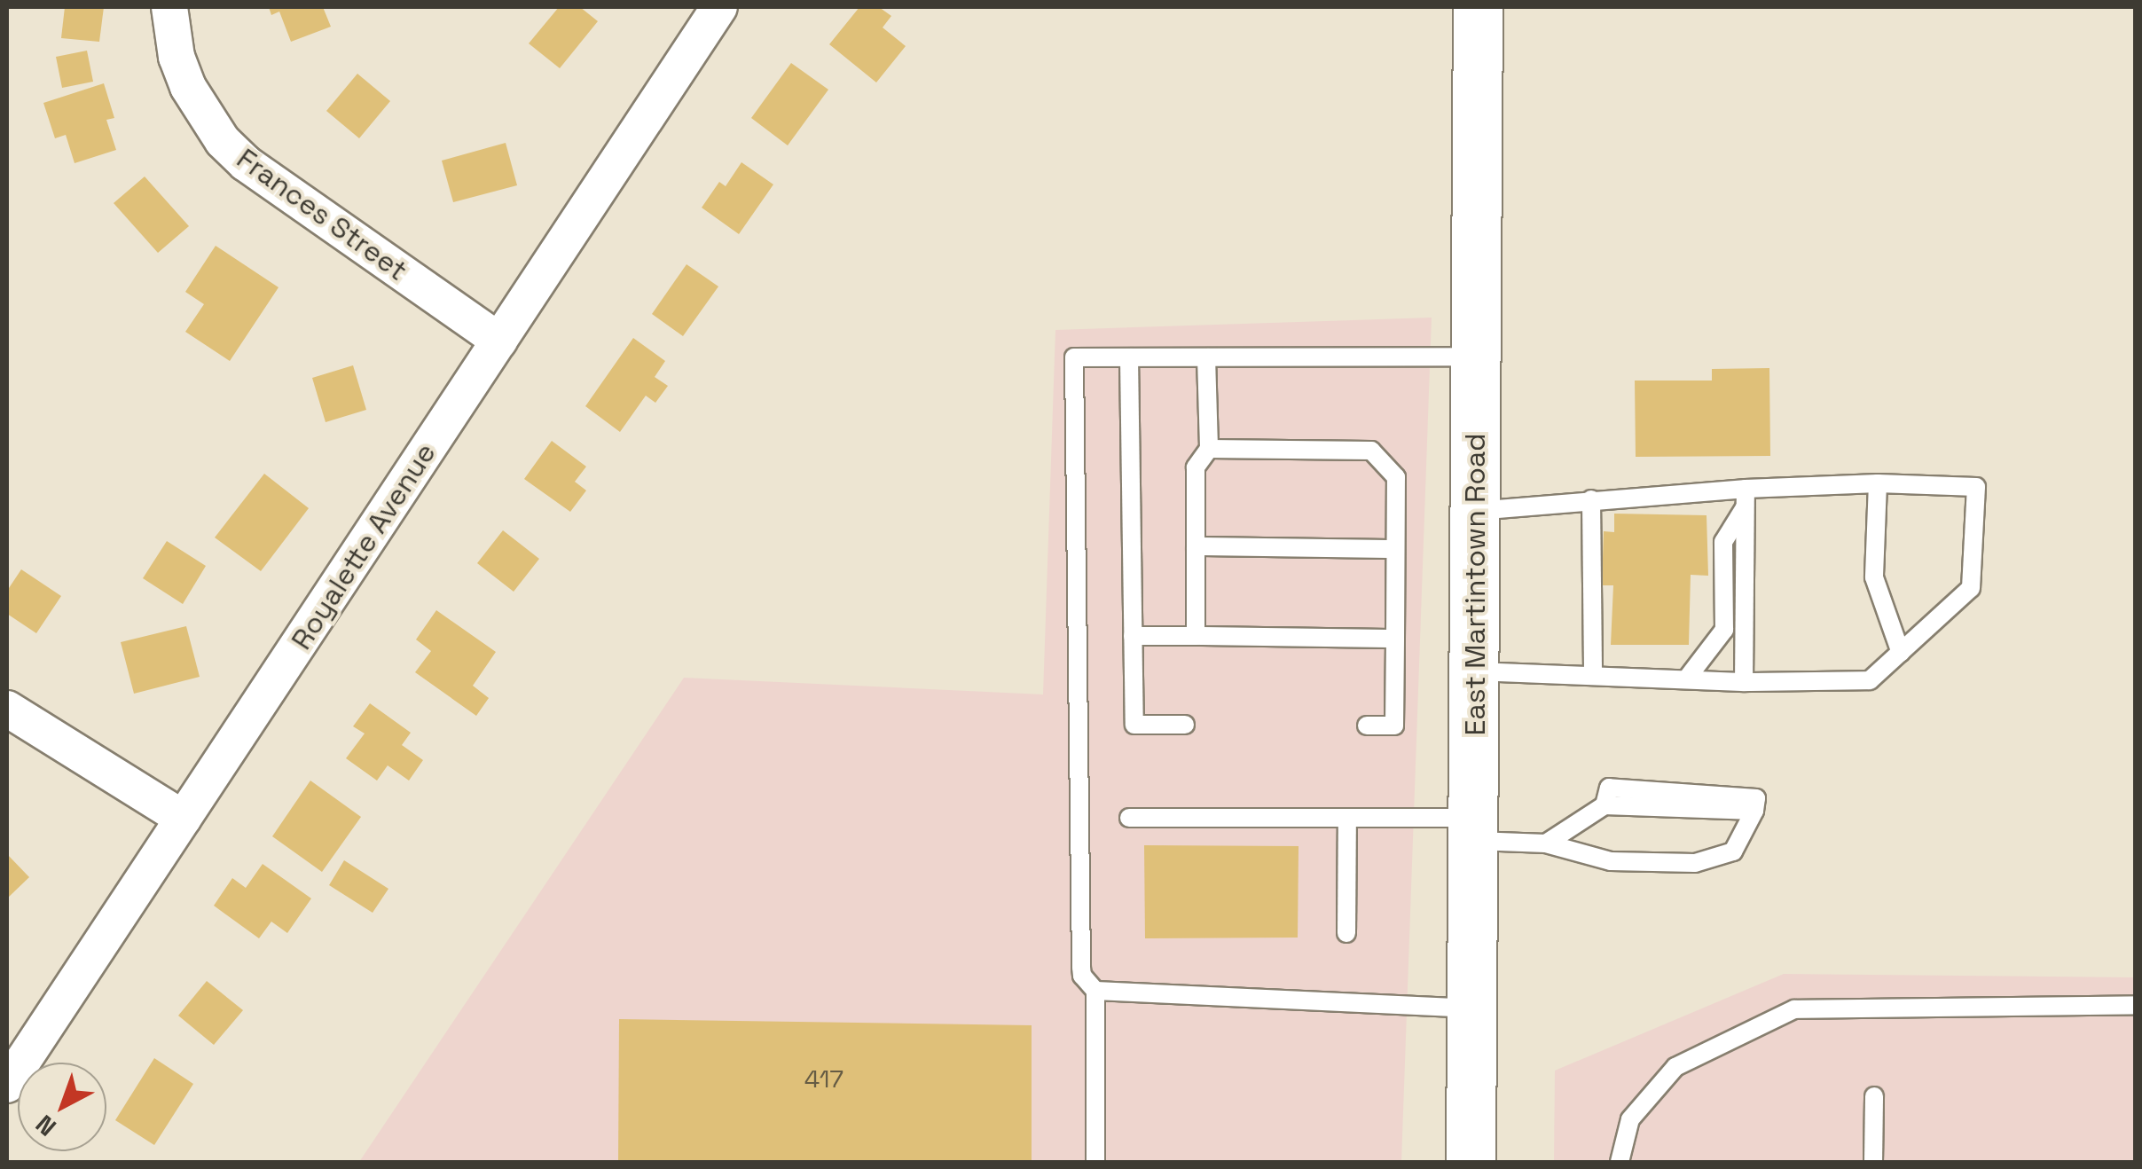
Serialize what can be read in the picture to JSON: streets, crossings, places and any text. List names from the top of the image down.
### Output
{
  "streets": {
    "main road": ["East Martintown Road"],
    "street": ["Frances Street", "Royalette Avenue"]
  },
  "crossings": [
    ["Frances Street", "Royalette Avenue"]
  ],
  "house_numbers": ["417"],
  "north": "bottom left"
}
